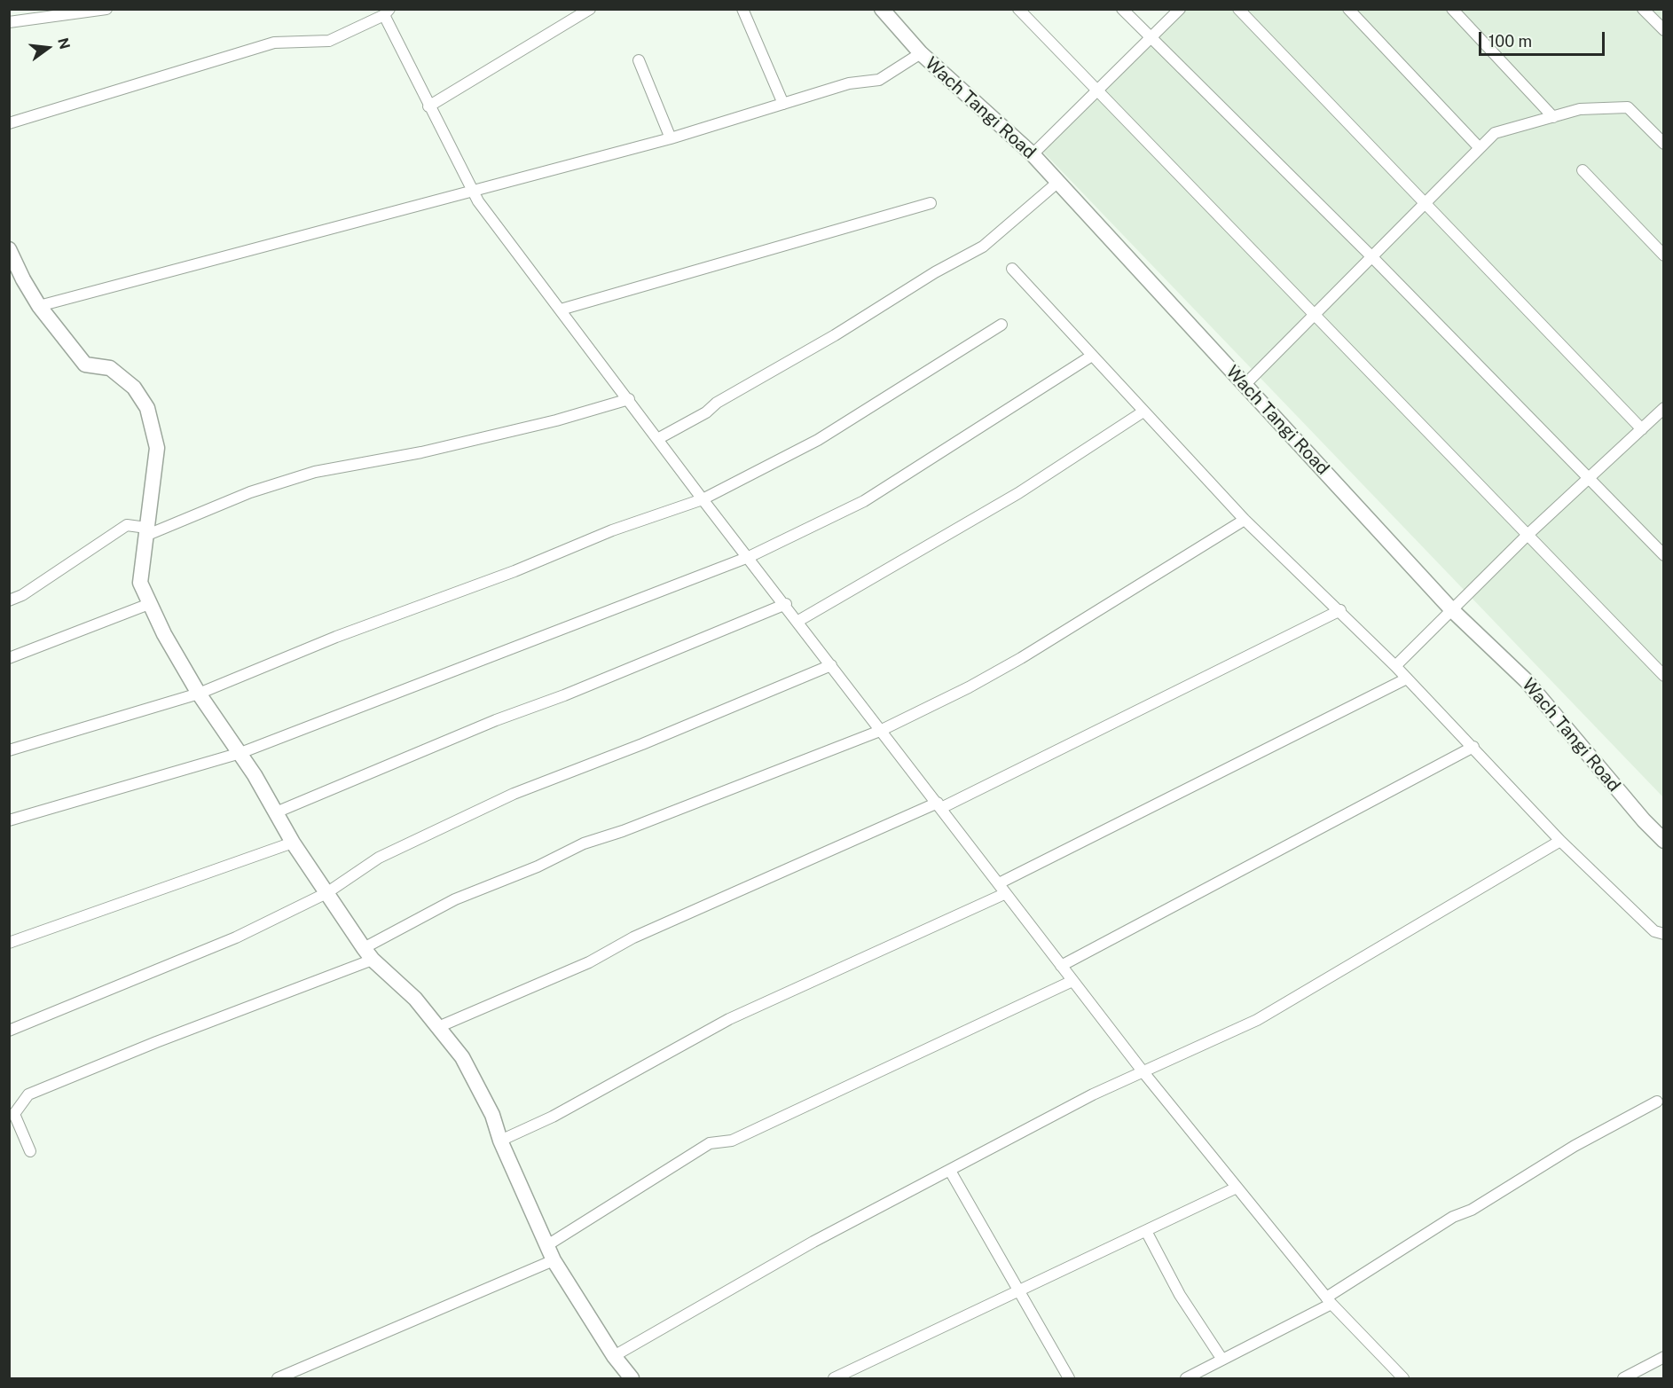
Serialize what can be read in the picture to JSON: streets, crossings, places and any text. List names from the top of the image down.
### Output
{
  "streets": {
    "street": ["Wach Tangi Road"]
  },
  "scale_bar": "100 m",
  "north": "right"
}
